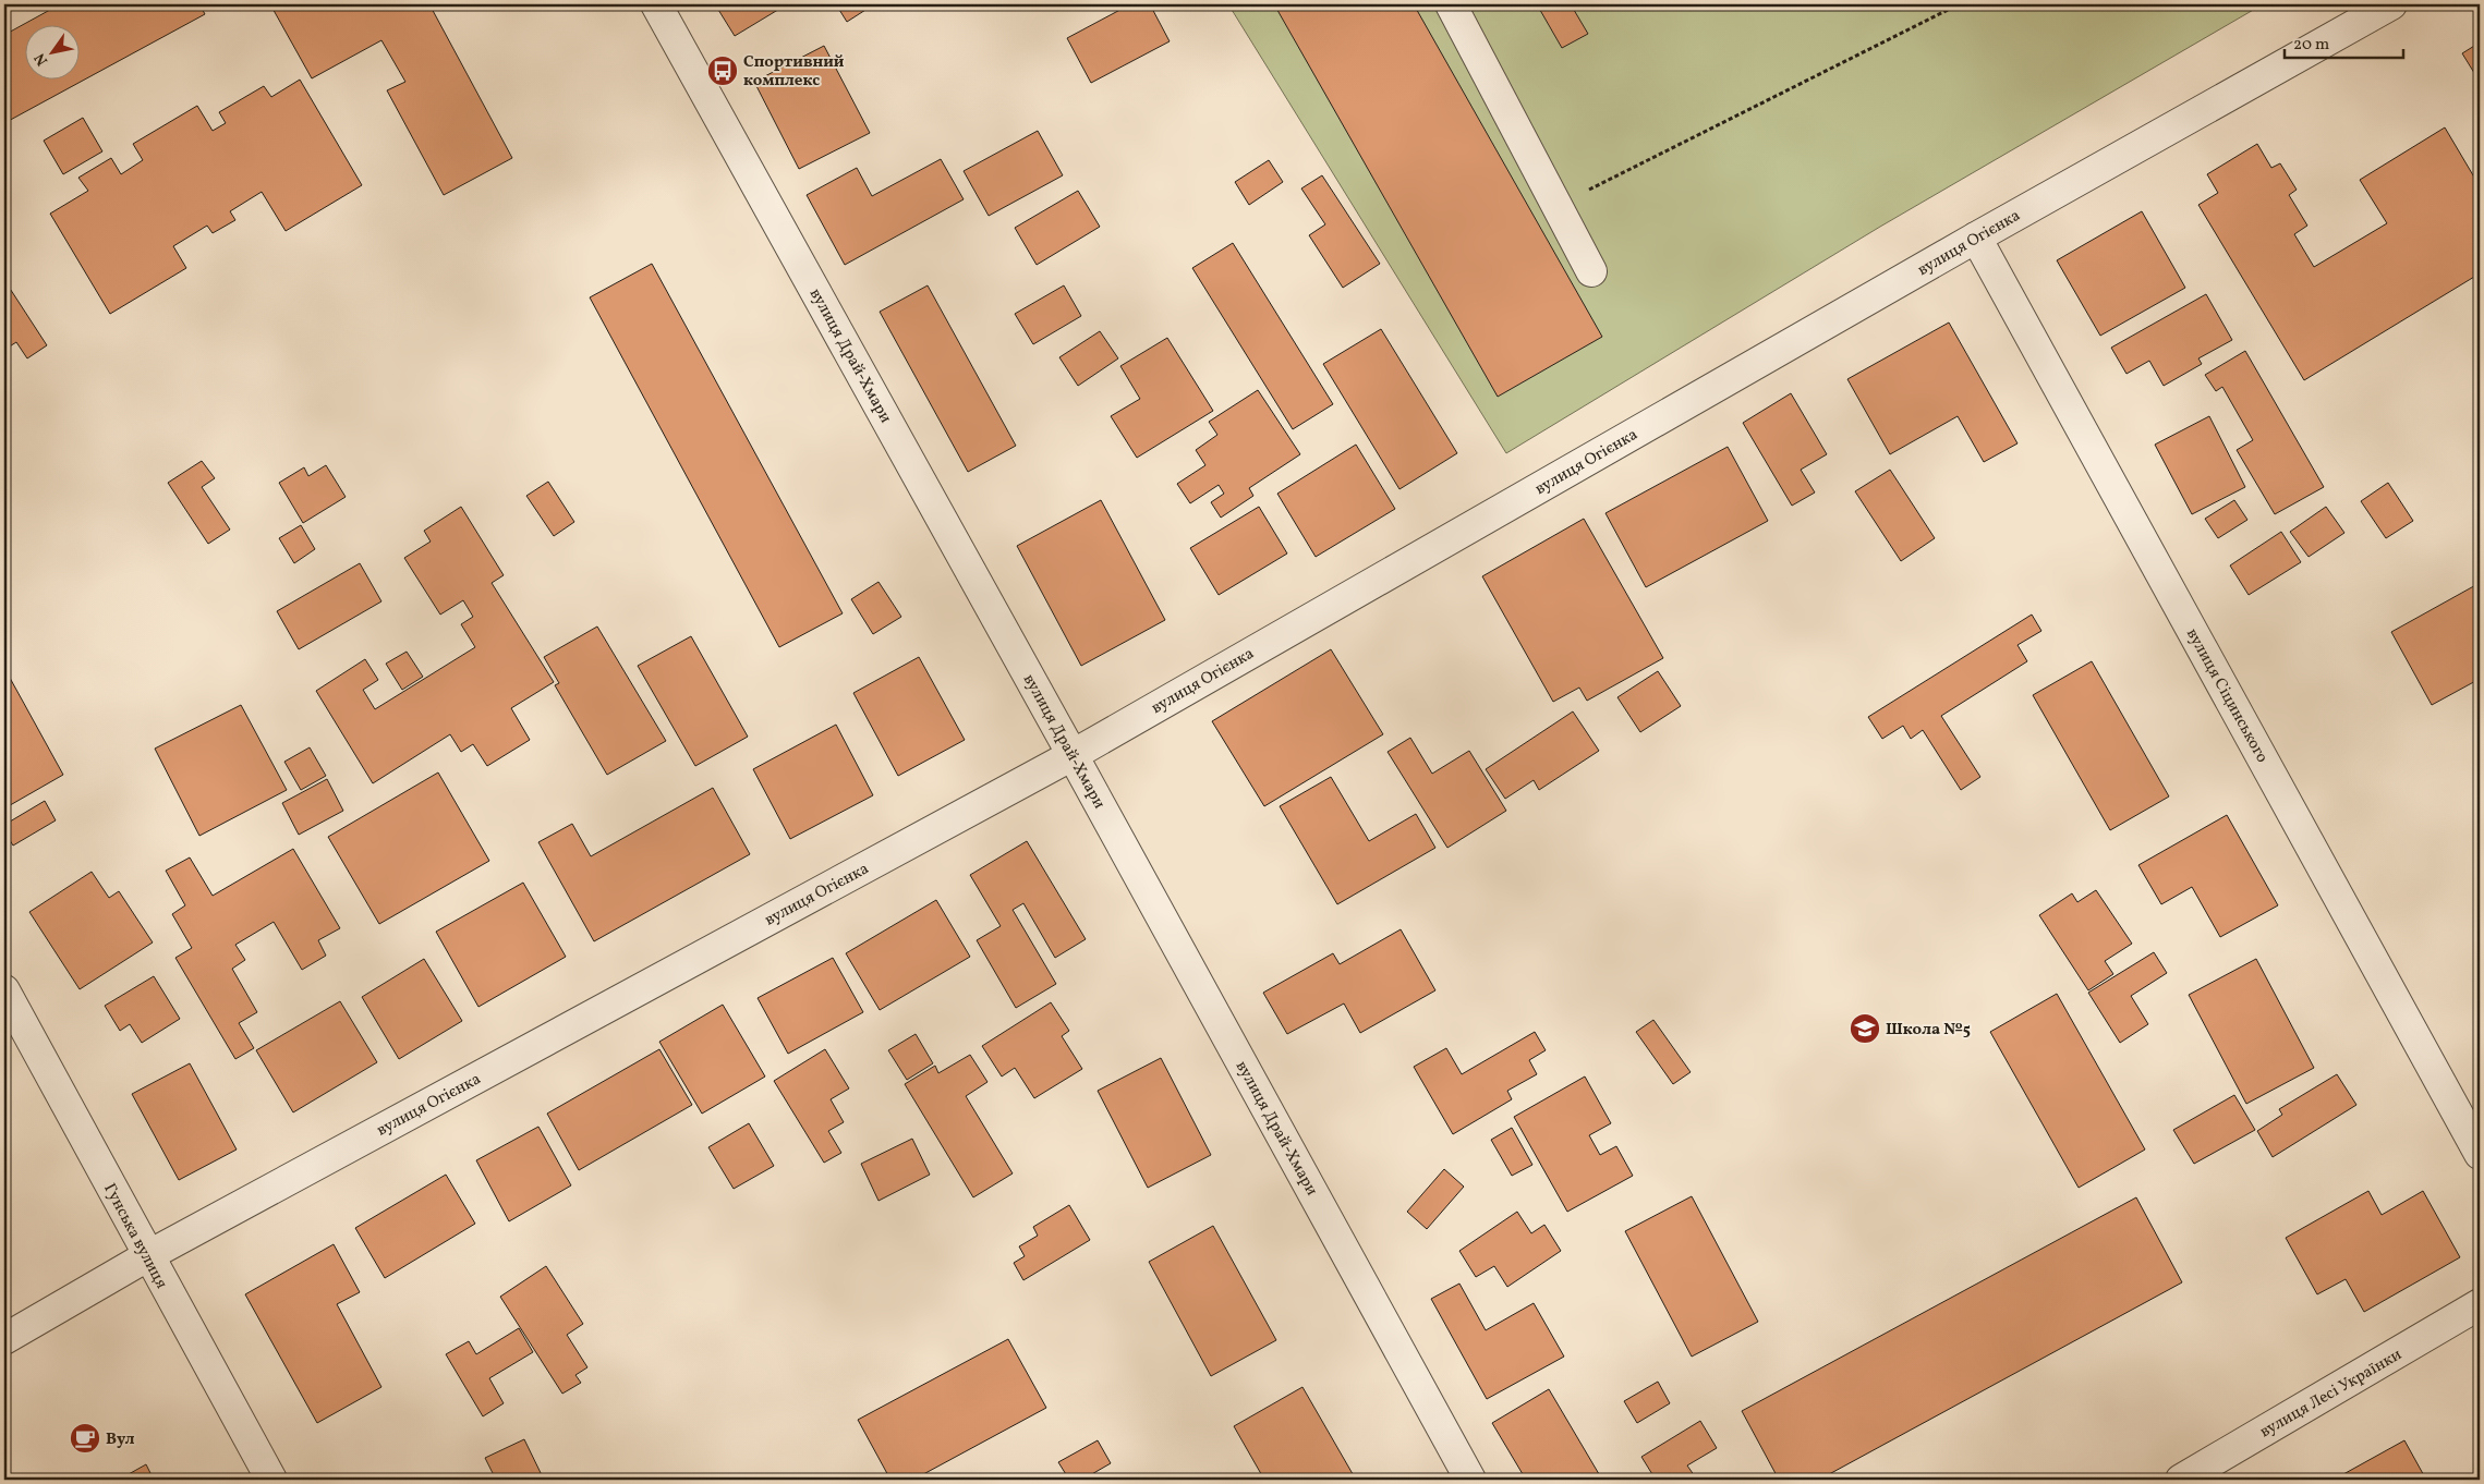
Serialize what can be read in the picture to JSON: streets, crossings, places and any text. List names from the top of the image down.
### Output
{
  "streets": {
    "street": [
      "вулиця Огієнка",
      "вулиця Драй-Хмари",
      "вулиця Сіцинського",
      "Гунська вулиця",
      "вулиця Лесі Українки"
    ]
  },
  "crossings": [
    ["вулиця Огієнка", "вулиця Драй-Хмари"],
    ["вулиця Огієнка", "вулиця Сіцинського"],
    ["вулиця Огієнка", "Гунська вулиця"]
  ],
  "places": {
    "bus stop": ["Спортивний комплекс"],
    "school or university": ["Школа №5"],
    "cafe": ["Вул"]
  },
  "scale_bar": "20 m",
  "north": "bottom left"
}
